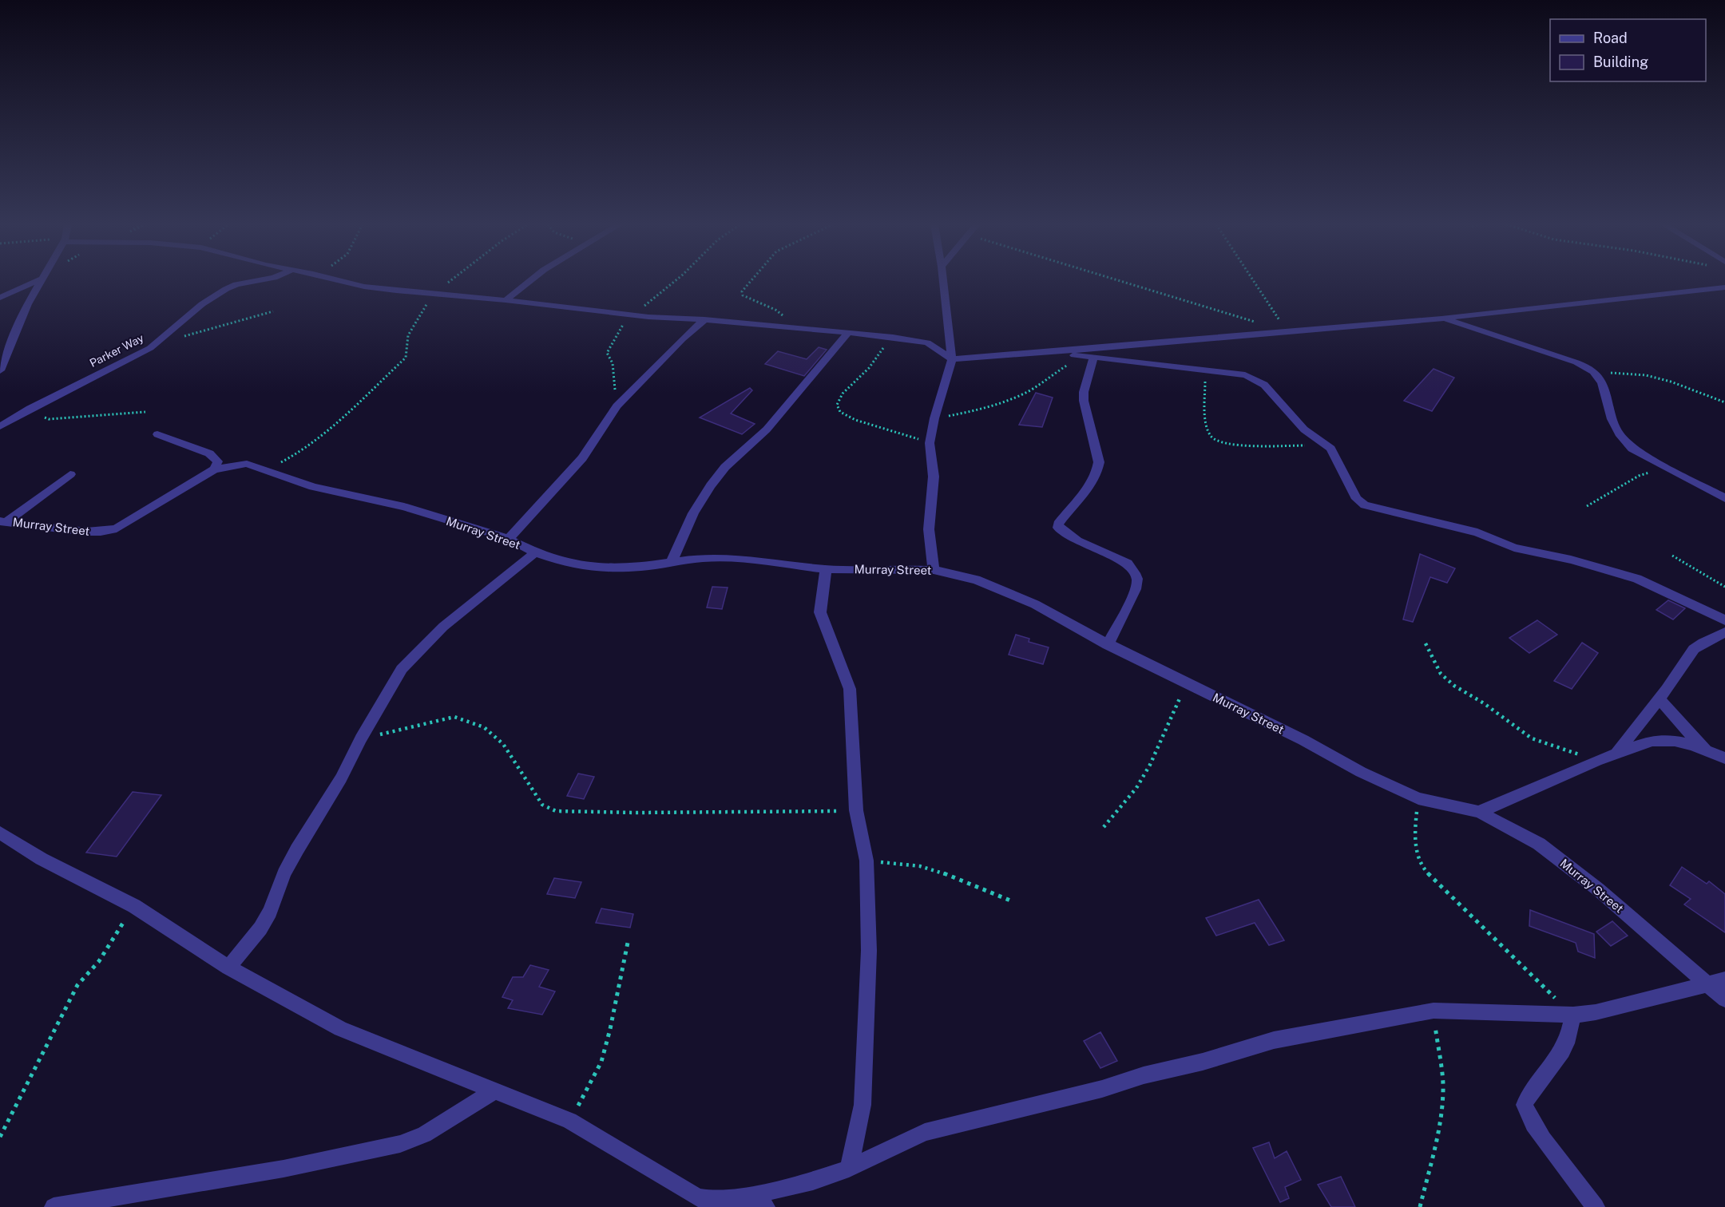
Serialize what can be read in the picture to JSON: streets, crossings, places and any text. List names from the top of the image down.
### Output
{
  "streets": {
    "street": ["Parker Way", "Murray Street"]
  },
  "legend": ["Road", "Building"]
}
